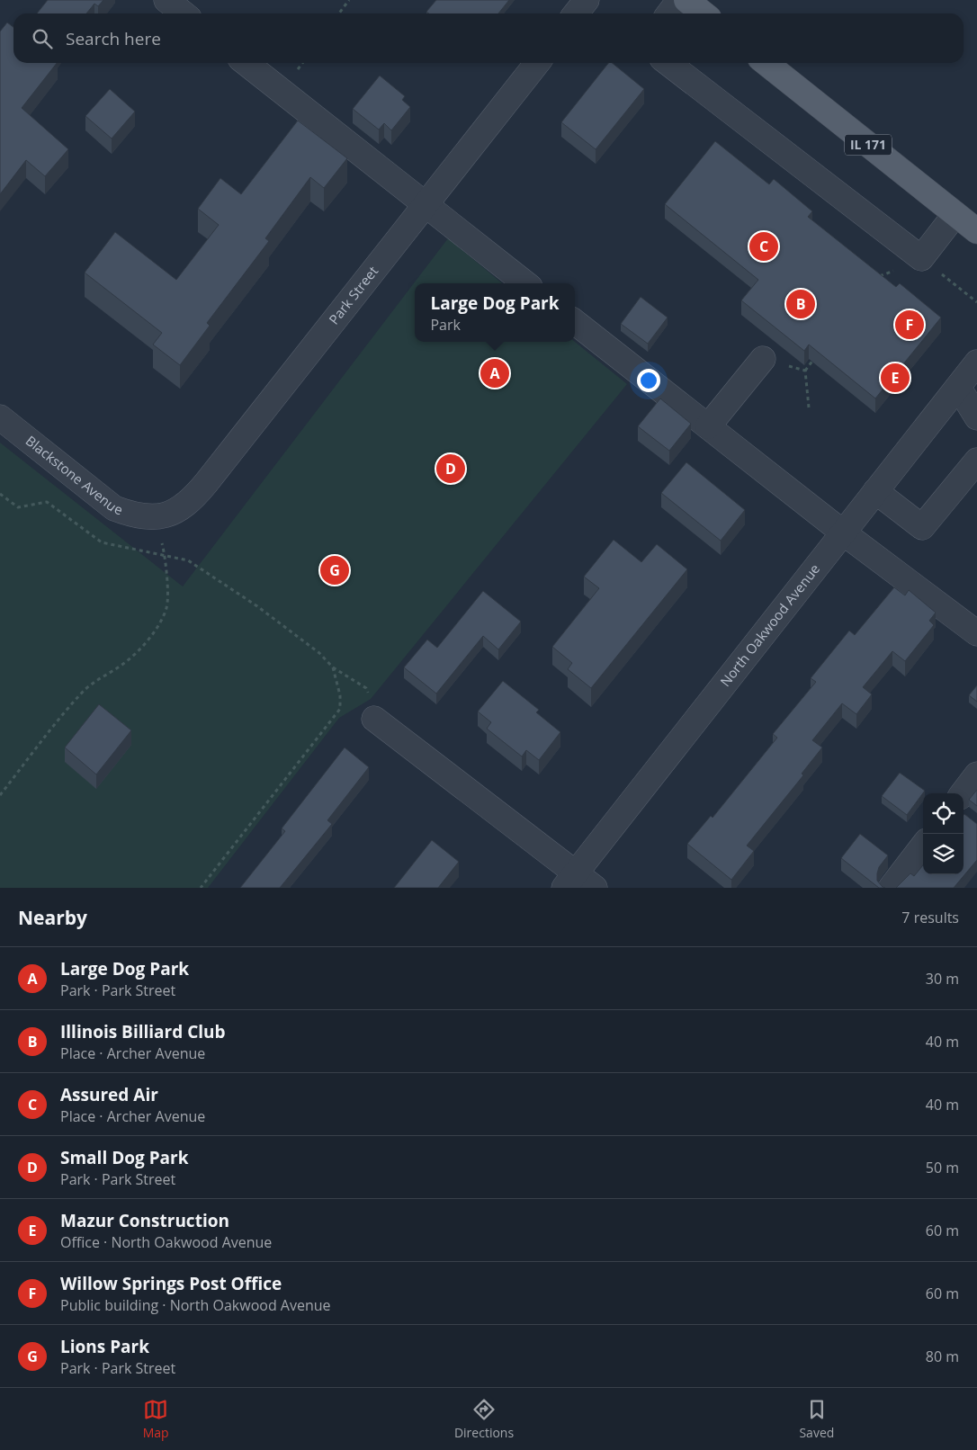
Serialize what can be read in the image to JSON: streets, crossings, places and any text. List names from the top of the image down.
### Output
{
  "streets": {
    "main road": ["IL 171"],
    "street": ["Park Street", "Blackstone Avenue", "North Oakwood Avenue"]
  },
  "crossings": [
    ["Park Street", "Blackstone Avenue"]
  ],
  "page": {
    "search": "Search here",
    "pins": [
      "C",
      "B",
      "F",
      "A",
      "E",
      "D",
      "G"
    ],
    "popup": ["Large Dog Park", "Park"],
    "heading": ["Nearby", "7 results"],
    "list": [
      {
        "mark": "A",
        "name": "Large Dog Park",
        "note": "Park · Park Street",
        "value": "30 m"
      },
      {
        "mark": "B",
        "name": "Illinois Billiard Club",
        "note": "Place · Archer Avenue",
        "value": "40 m"
      },
      {
        "mark": "C",
        "name": "Assured Air",
        "note": "Place · Archer Avenue",
        "value": "40 m"
      },
      {
        "mark": "D",
        "name": "Small Dog Park",
        "note": "Park · Park Street",
        "value": "50 m"
      },
      {
        "mark": "E",
        "name": "Mazur Construction",
        "note": "Office · North Oakwood Avenue",
        "value": "60 m"
      },
      {
        "mark": "F",
        "name": "Willow Springs Post Office",
        "note": "Public building · North Oakwood Avenue",
        "value": "60 m"
      },
      {
        "mark": "G",
        "name": "Lions Park",
        "note": "Park · Park Street",
        "value": "80 m"
      }
    ],
    "nav": ["Map", "Directions", "Saved"]
  }
}
